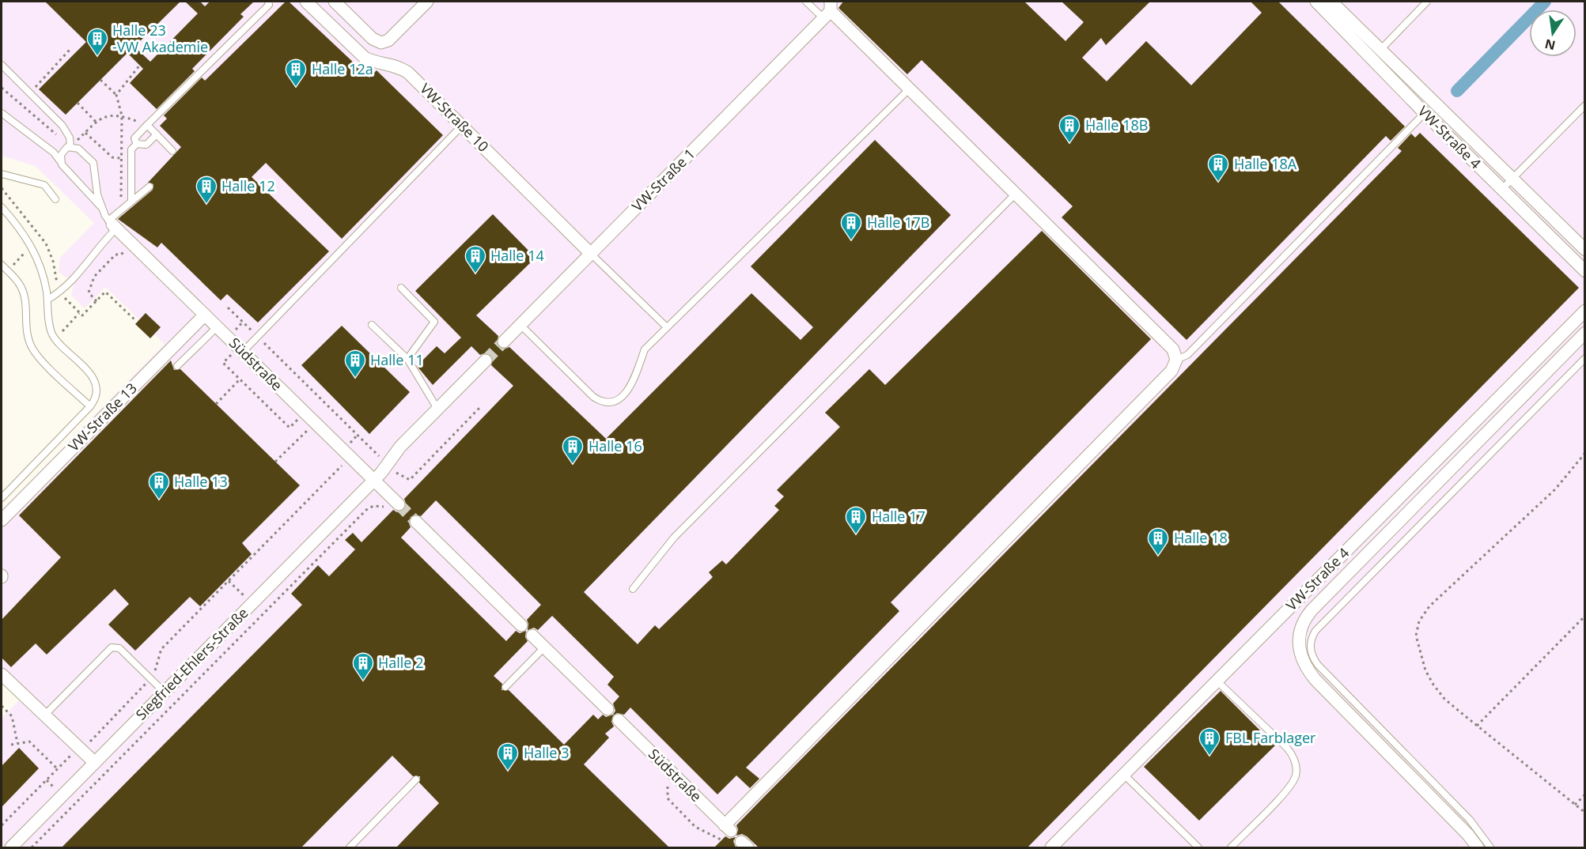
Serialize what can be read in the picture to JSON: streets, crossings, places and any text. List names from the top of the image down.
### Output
{
  "streets": {
    "street": [
      "VW-Straße 10",
      "VW-Straße 4",
      "VW-Straße 1",
      "Südstraße",
      "VW-Straße 13",
      "Siegfried-Ehlers-Straße"
    ]
  },
  "crossings": [
    ["VW-Straße 10", "VW-Straße 1"],
    ["Südstraße", "VW-Straße 13"],
    ["Südstraße", "Siegfried-Ehlers-Straße"]
  ],
  "places": {
    "building": [
      "Halle 23 -VW Akademie",
      "Halle 12a",
      "Halle 18B",
      "Halle 18A",
      "Halle 12",
      "Halle 17B",
      "Halle 14",
      "Halle 11",
      "Halle 16",
      "Halle 13",
      "Halle 17",
      "Halle 18",
      "Halle 2",
      "FBL Farblager",
      "Halle 3"
    ]
  },
  "north": "bottom"
}
